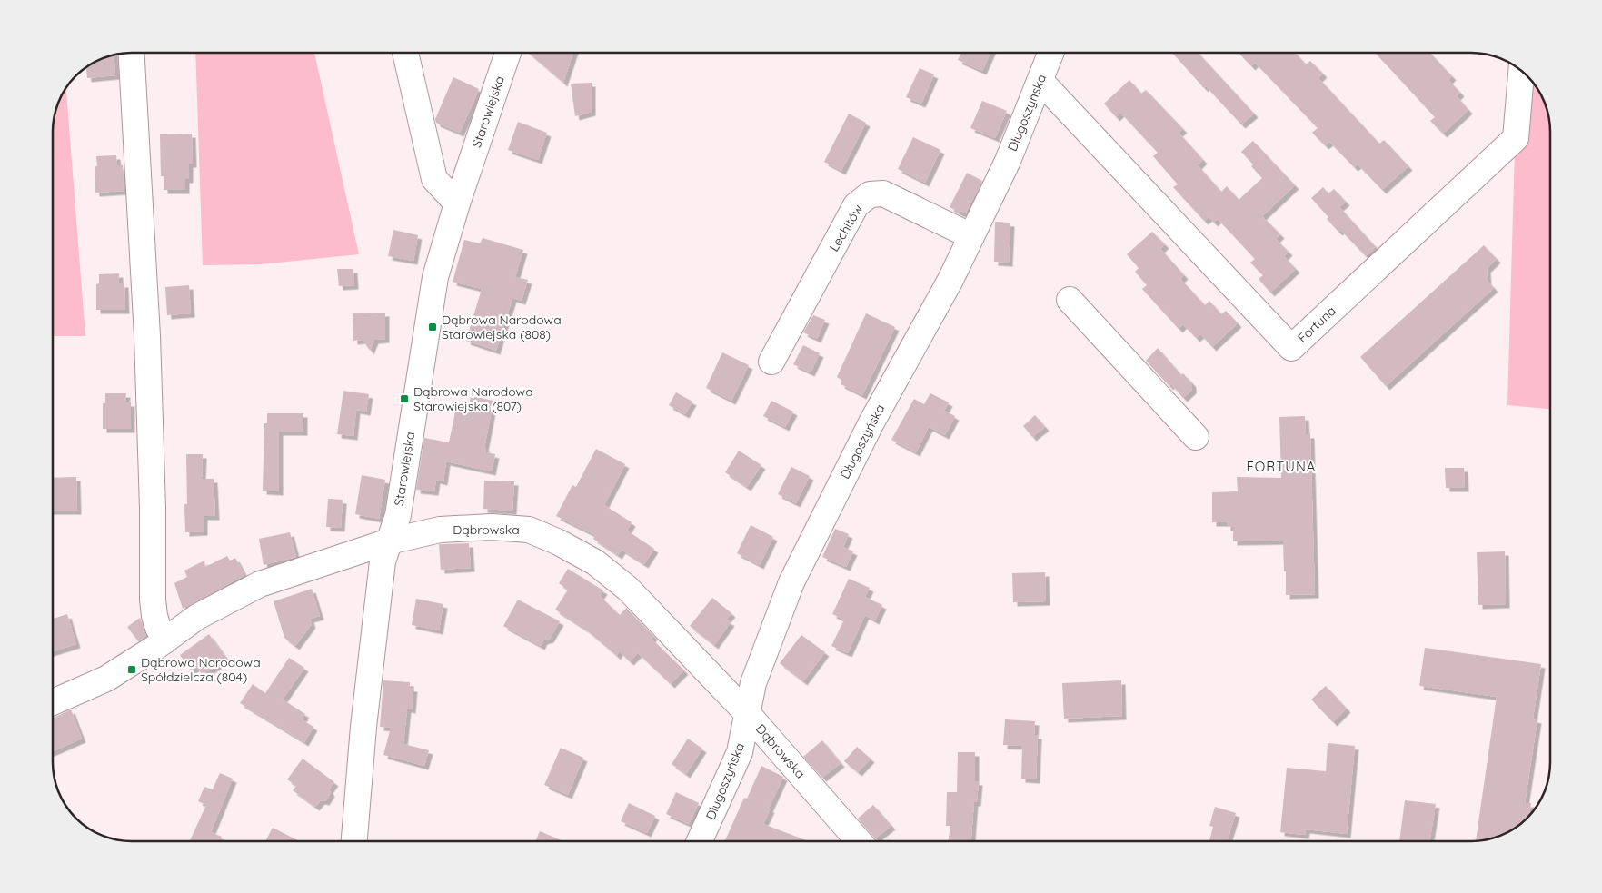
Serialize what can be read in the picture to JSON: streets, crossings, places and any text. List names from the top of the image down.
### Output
{
  "streets": {
    "street": [
      "Starowiejska",
      "Długoszyńska",
      "Lechitów",
      "Fortuna",
      "Dąbrowska"
    ]
  },
  "crossings": [
    ["Starowiejska", "Dąbrowska"],
    ["Długoszyńska", "Lechitów"],
    ["Długoszyńska", "Fortuna"],
    ["Długoszyńska", "Dąbrowska"]
  ],
  "districts": ["FORTUNA"],
  "places": {
    "transit": ["Dąbrowa Narodowa Starowiejska (808)", "Dąbrowa Narodowa Starowiejska (807)", "Dąbrowa Narodowa Spółdzielcza (804)"]
  }
}
